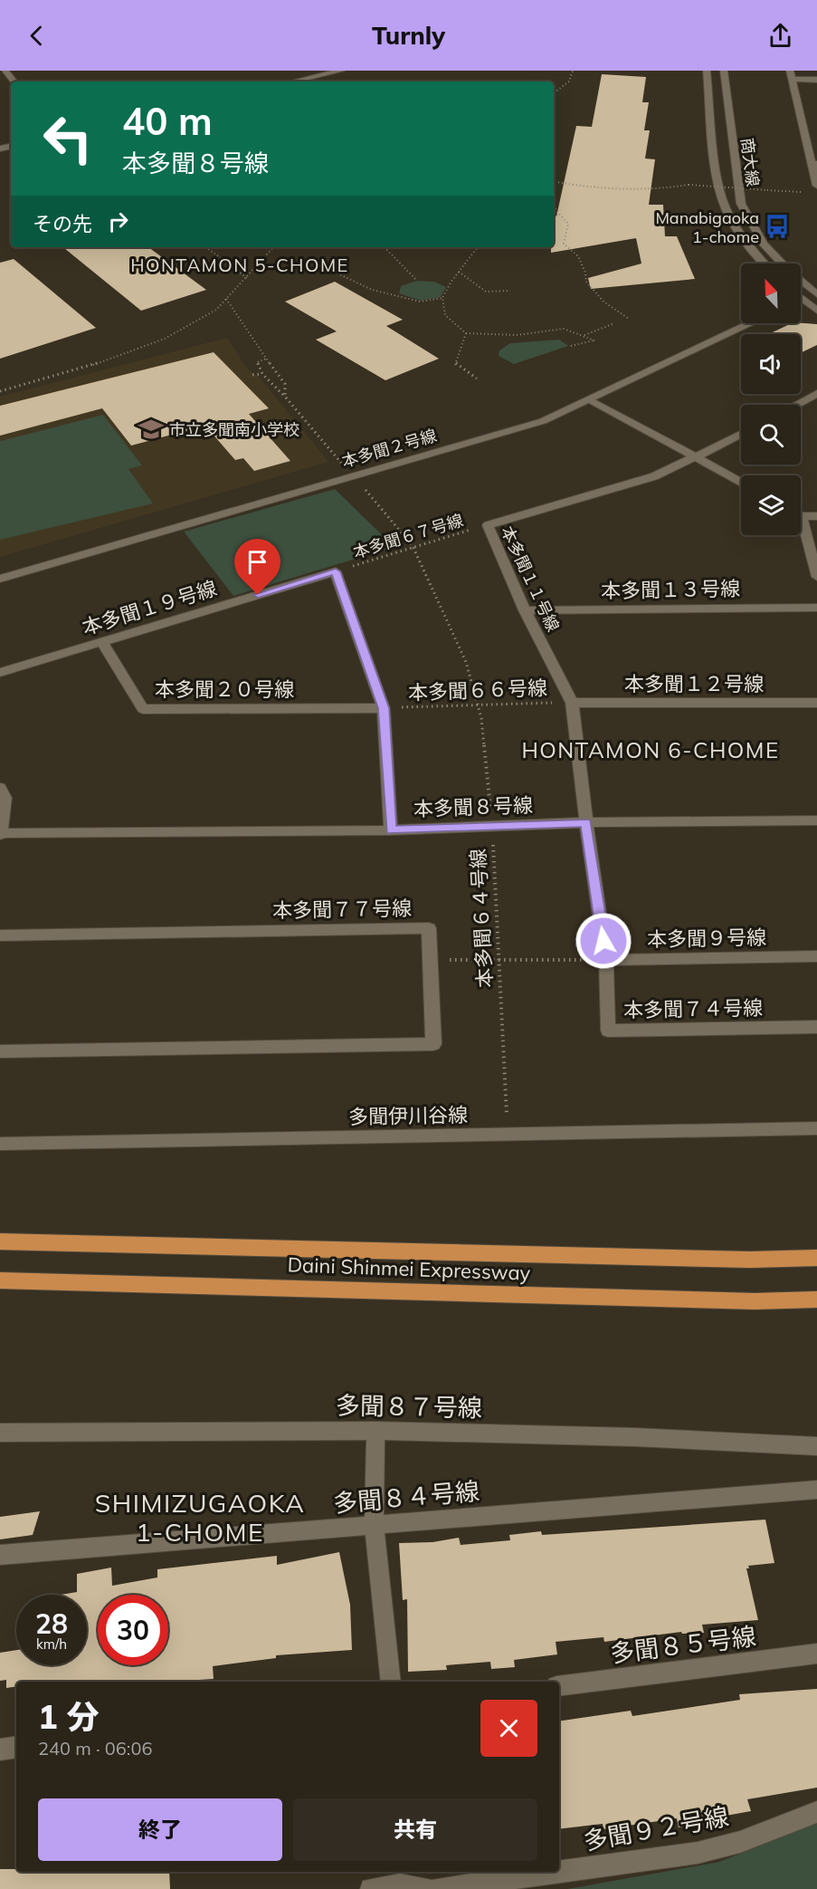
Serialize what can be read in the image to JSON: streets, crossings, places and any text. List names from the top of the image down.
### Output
{
  "streets": {
    "highway": ["Daini Shinmei Expressway"],
    "street": [
      "商大線",
      "本多聞２号線",
      "本多聞１１号線",
      "本多聞１３号線",
      "本多聞１９号線",
      "本多聞１２号線",
      "本多聞２０号線",
      "本多聞８号線",
      "本多聞７７号線",
      "本多聞９号線",
      "本多聞７４号線",
      "多聞伊川谷線",
      "多聞８７号線",
      "多聞８４号線",
      "多聞８５号線",
      "多聞９２号線"
    ],
    "path": ["本多聞６７号線", "本多聞６６号線", "本多聞６４号線"]
  },
  "crossings": [
    ["本多聞２号線", "本多聞６４号線"],
    ["本多聞６７号線", "本多聞１１号線"],
    ["本多聞６７号線", "本多聞１９号線"],
    ["本多聞６７号線", "本多聞６４号線"],
    ["本多聞１１号線", "本多聞１３号線"],
    ["本多聞１１号線", "本多聞１２号線"],
    ["本多聞１１号線", "本多聞６６号線"],
    ["本多聞１１号線", "本多聞８号線"],
    ["本多聞１９号線", "本多聞２０号線"],
    ["本多聞１２号線", "本多聞６６号線"],
    ["本多聞２０号線", "本多聞６６号線"],
    ["本多聞６６号線", "本多聞６４号線"],
    ["本多聞８号線", "本多聞６４号線"],
    ["本多聞６４号線", "多聞伊川谷線"],
    ["本多聞９号線", "本多聞７４号線"]
  ],
  "districts": ["HONTAMON 5-CHOME", "HONTAMON 6-CHOME", "SHIMIZUGAOKA 1-CHOME"],
  "places": {
    "bus stop": ["Manabigaoka 1-chome"],
    "school or university": ["市立多聞南小学校"]
  },
  "north": "top left",
  "page": {
    "header": "Turnly",
    "turn": ["40 m", "本多聞８号線"],
    "then": "その先",
    "speed": "28 km/h",
    "limit": "30",
    "heading": ["1 分", "240 m · 06:06"],
    "buttons": ["終了", "共有"]
  }
}
